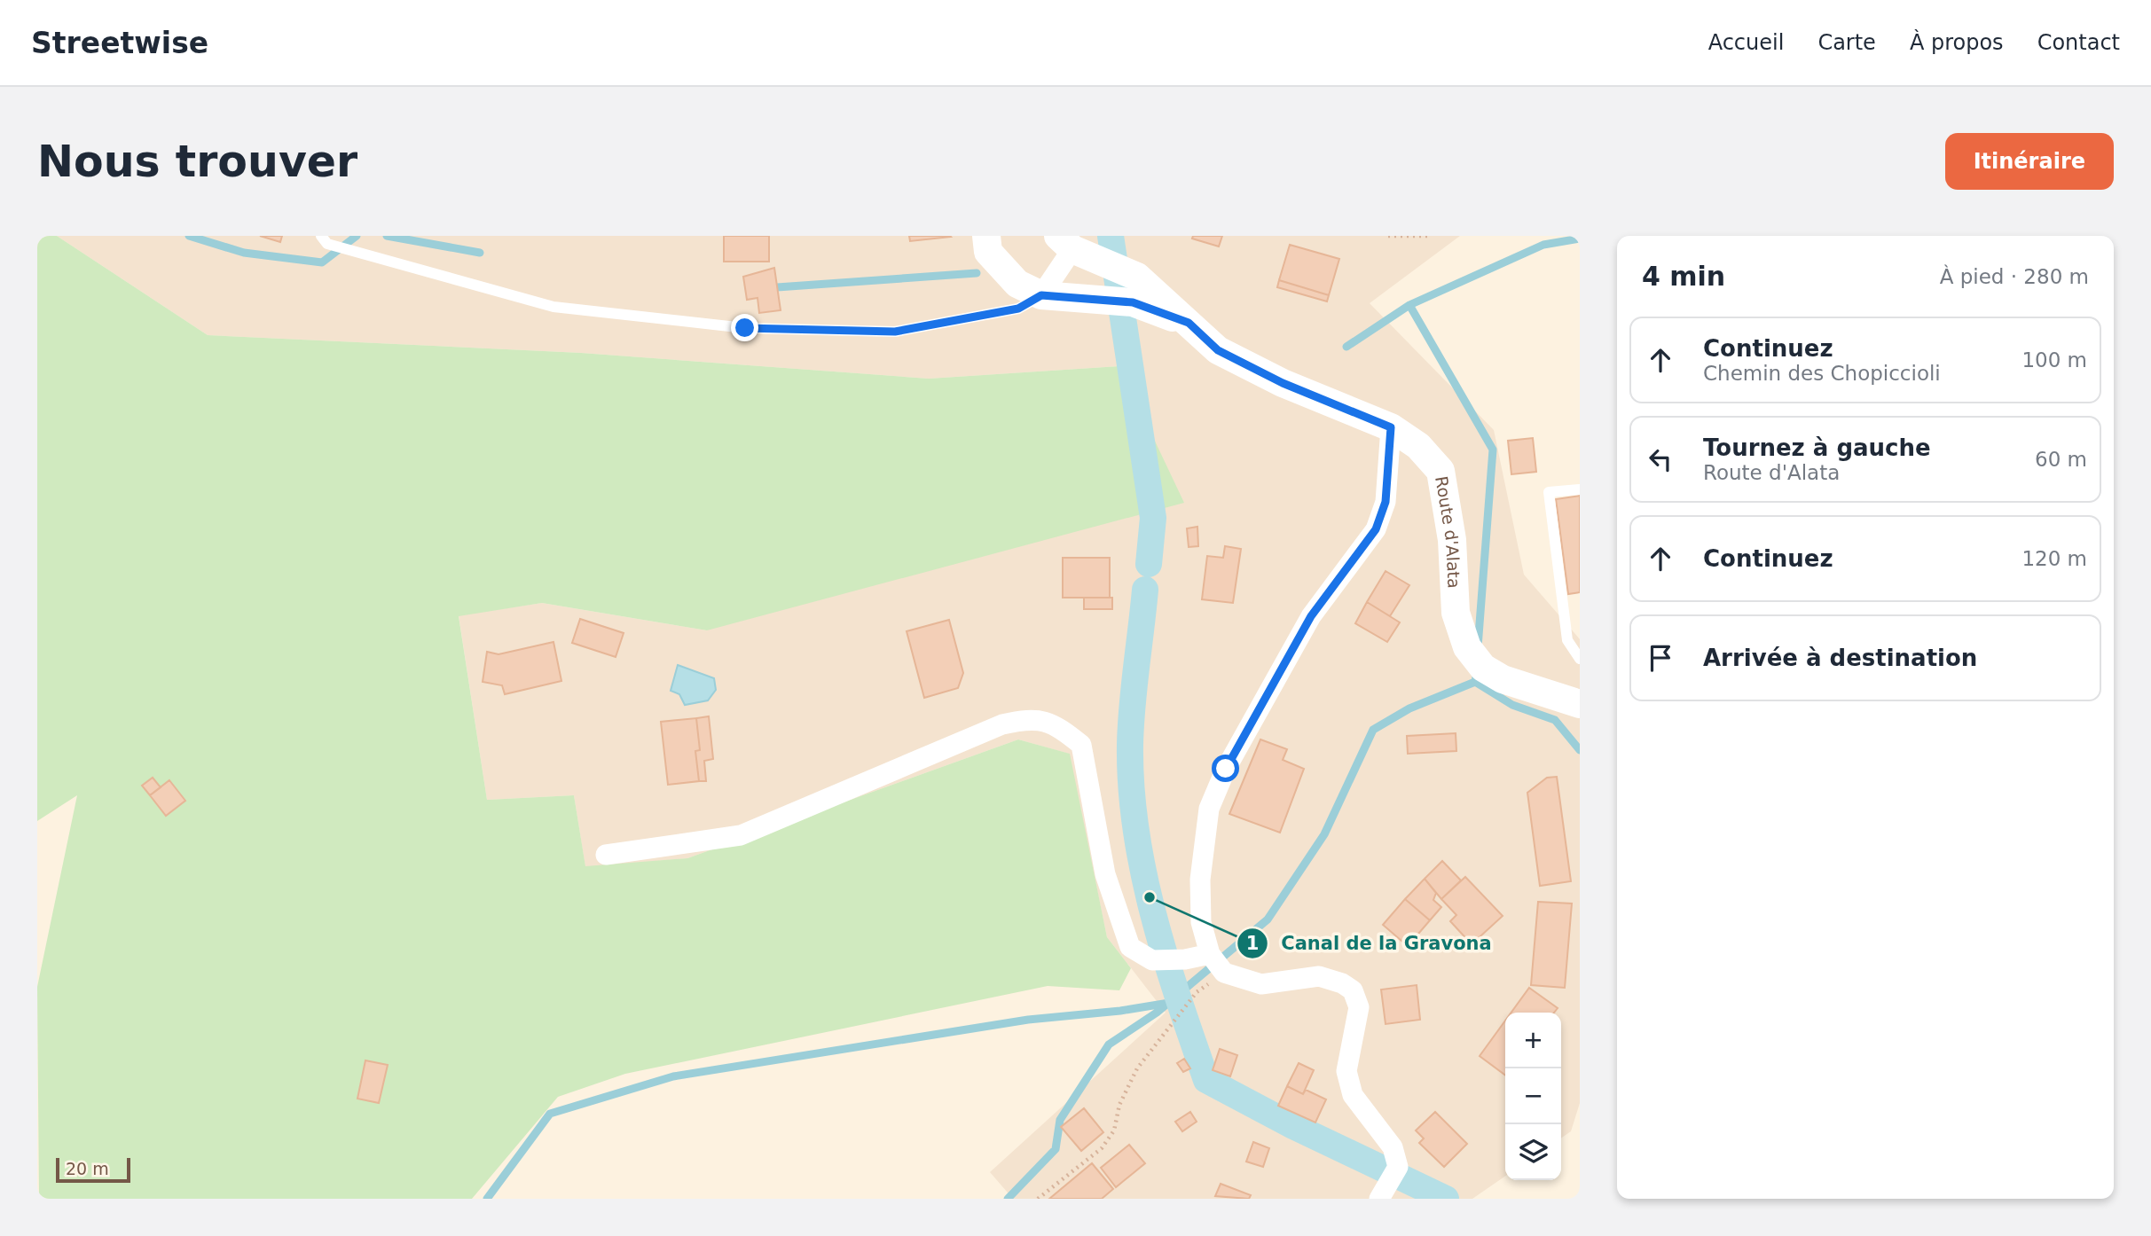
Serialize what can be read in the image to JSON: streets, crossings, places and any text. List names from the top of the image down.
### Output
{
  "streets": {
    "street": ["Route d'Alata"]
  },
  "places": ["Canal de la Gravona"],
  "scale_bar": "20 m",
  "page": {
    "header": "Streetwise",
    "nav": [
      "Accueil",
      "Carte",
      "À propos",
      "Contact"
    ],
    "buttons": "Itinéraire",
    "title": "Nous trouver",
    "heading": ["4 min", "À pied · 280 m"],
    "list": [
      ["Continuez", "Chemin des Chopiccioli", "100 m"],
      ["Tournez à gauche", "Route d'Alata", "60 m"],
      ["Continuez", "120 m"],
      "Arrivée à destination"
    ],
    "map_buttons": ["+", "−"],
    "scale": "20 m"
  }
}
